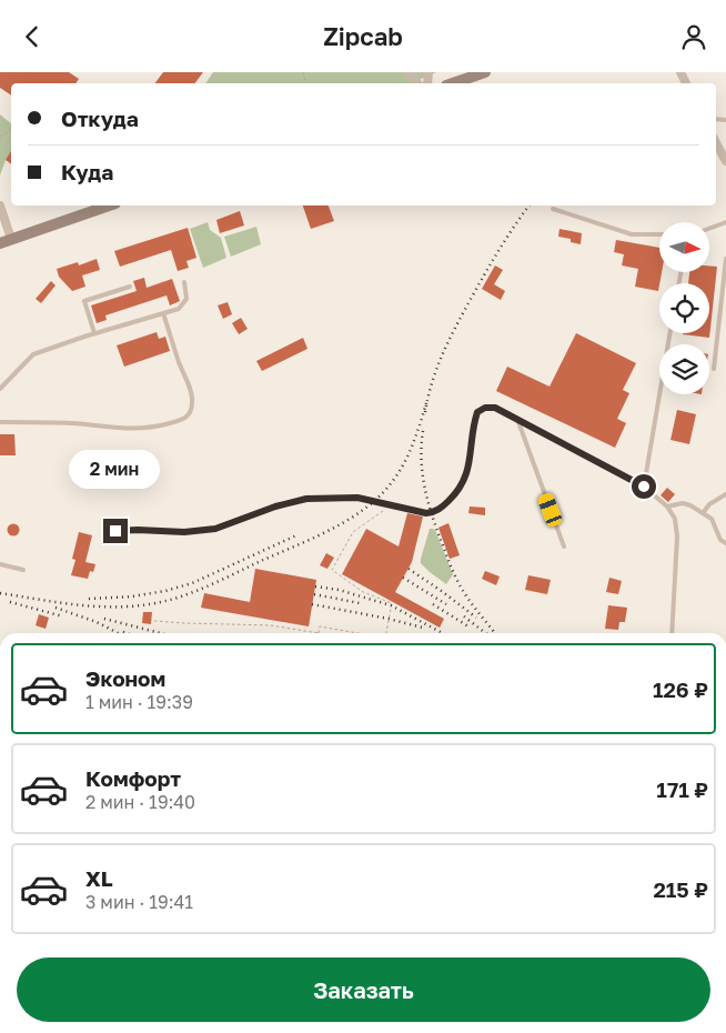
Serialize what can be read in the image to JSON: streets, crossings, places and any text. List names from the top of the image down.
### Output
{
  "north": "right",
  "page": {
    "header": "Zipcab",
    "banner": ["Откуда", "Куда"],
    "bubble": "2 мин",
    "list": [
      {
        "name": "Эконом",
        "note": "1 мин · 19:39",
        "value": "126 ₽"
      },
      {
        "name": "Комфорт",
        "note": "2 мин · 19:40",
        "value": "171 ₽"
      },
      {
        "name": "XL",
        "note": "3 мин · 19:41",
        "value": "215 ₽"
      }
    ],
    "buttons": "Заказать"
  }
}
